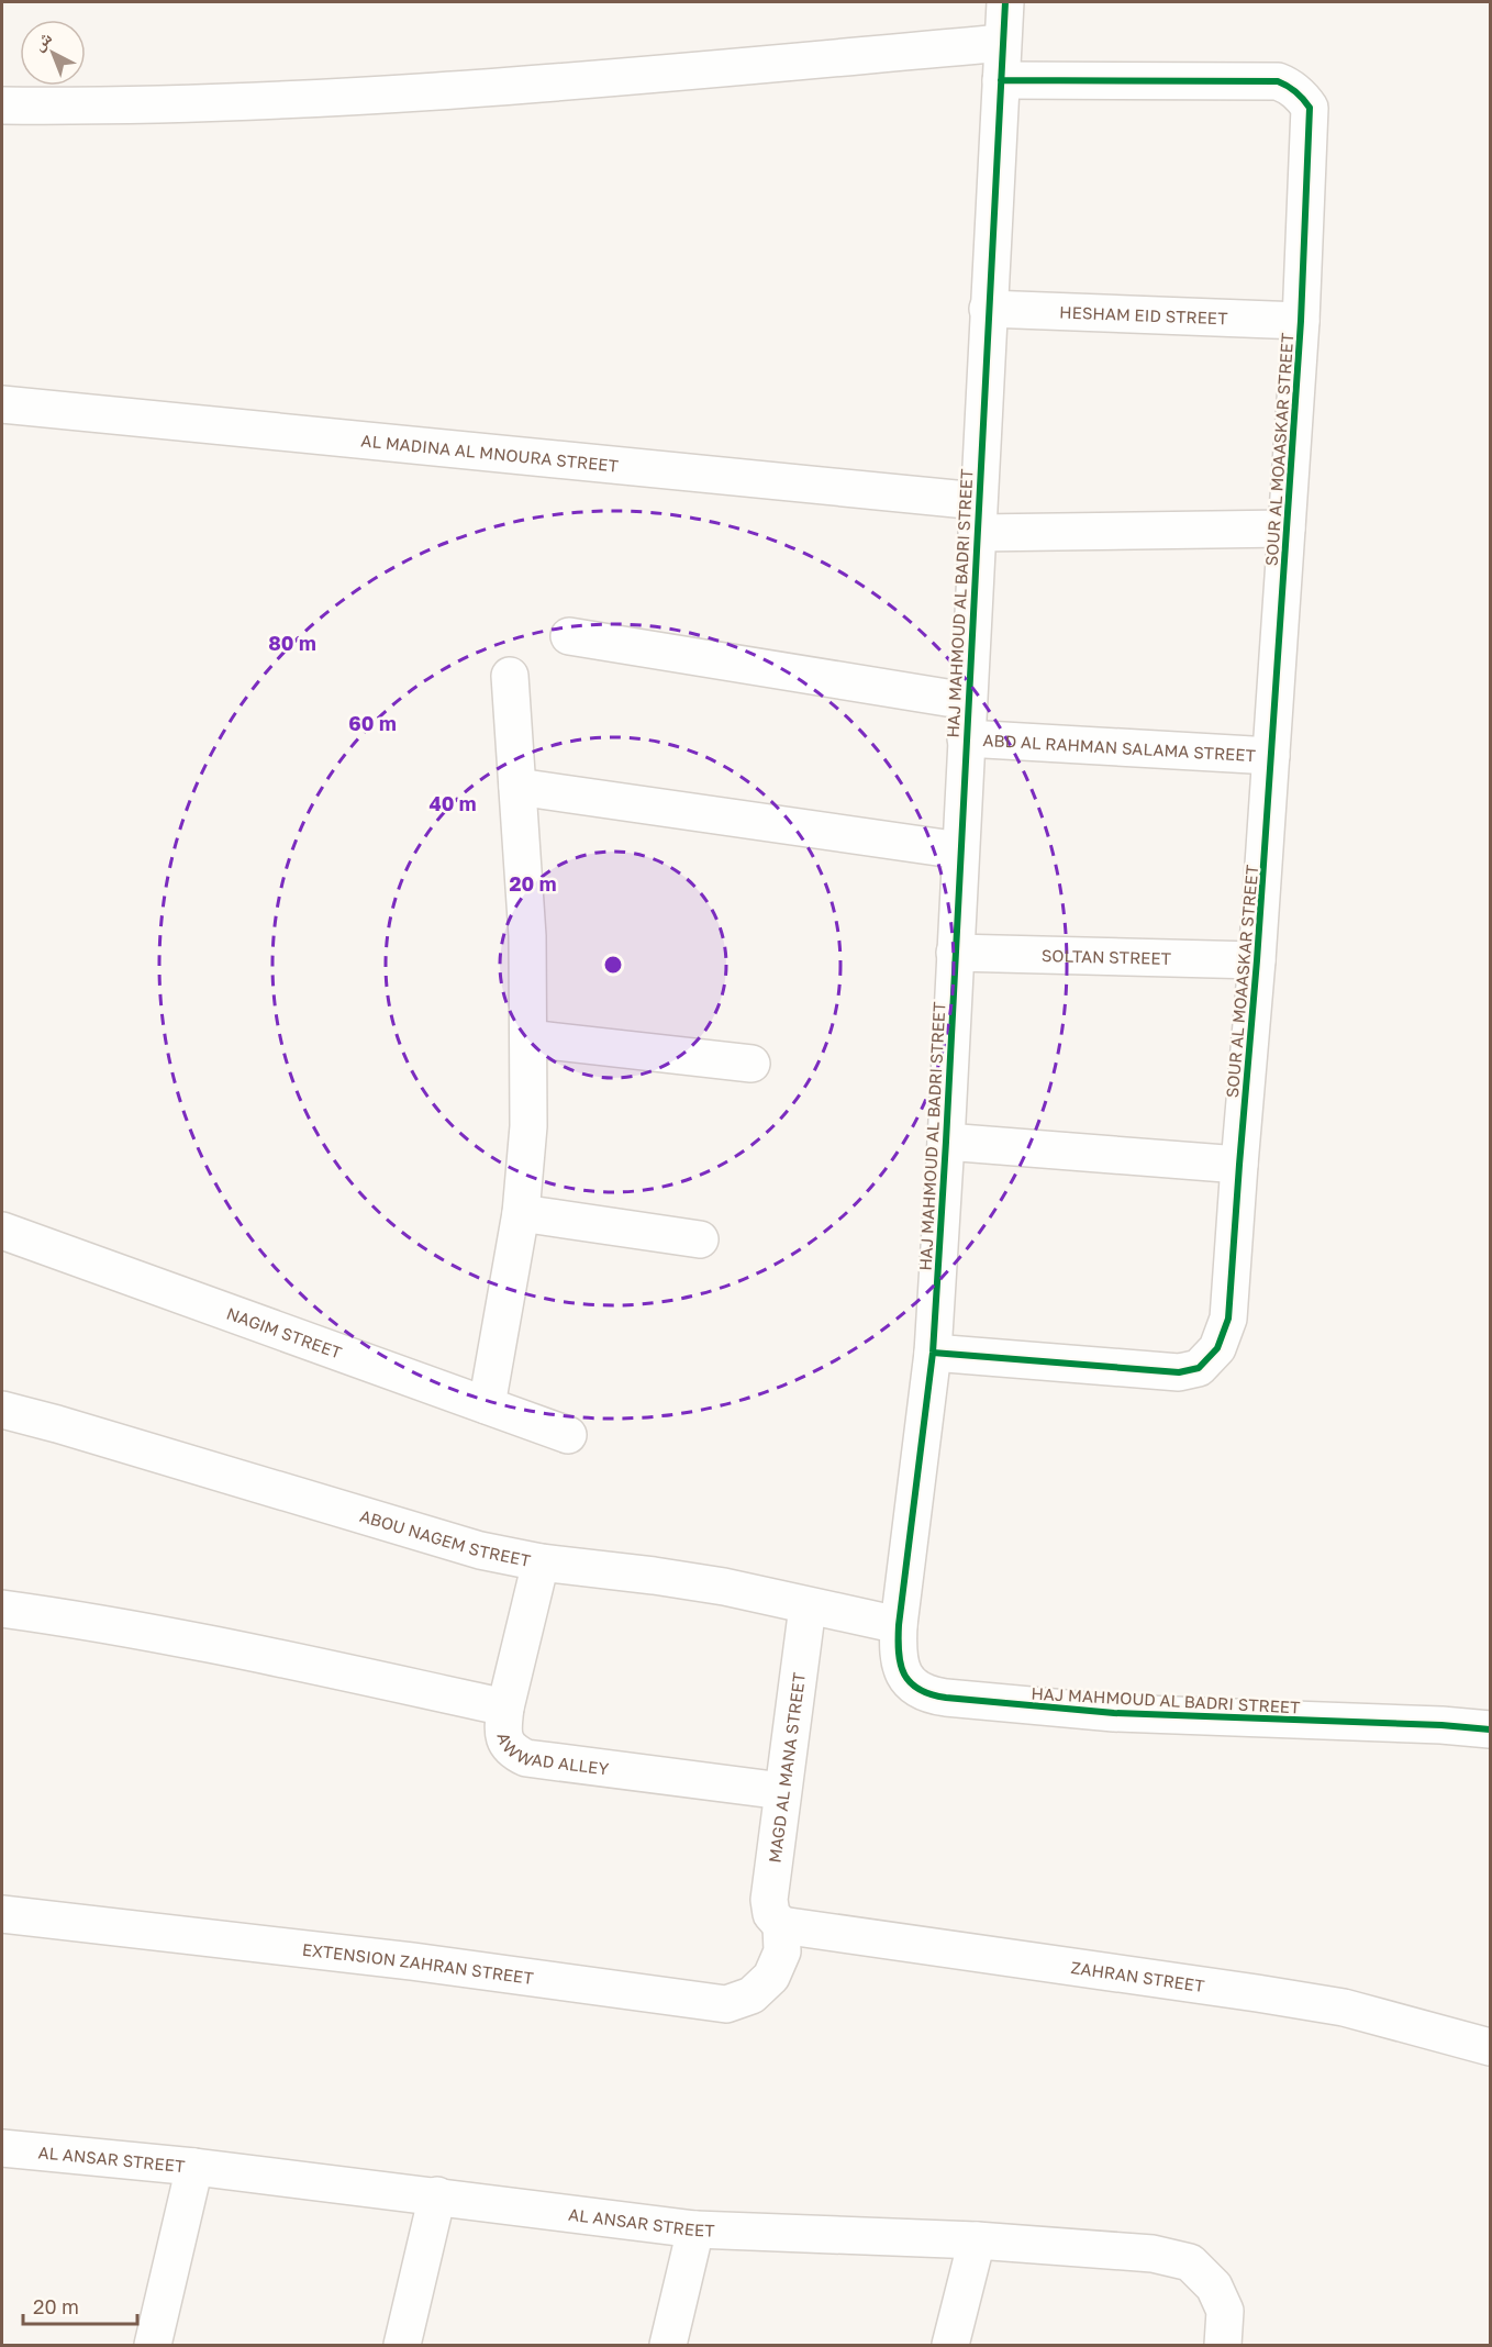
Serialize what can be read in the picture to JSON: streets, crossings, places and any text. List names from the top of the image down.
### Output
{
  "streets": {
    "street": [
      "HESHAM EID STREET",
      "SOUR AL MOAASKAR STREET",
      "AL MADINA AL MNOURA STREET",
      "HAJ MAHMOUD AL BADRI STREET",
      "ABD AL RAHMAN SALAMA STREET",
      "SOLTAN STREET",
      "NAGIM STREET",
      "ABOU NAGEM STREET",
      "AWWAD ALLEY",
      "MAGD AL MANA STREET",
      "EXTENSION ZAHRAN STREET",
      "ZAHRAN STREET",
      "AL ANSAR STREET"
    ]
  },
  "crossings": [
    ["HESHAM EID STREET", "SOUR AL MOAASKAR STREET"],
    ["HESHAM EID STREET", "HAJ MAHMOUD AL BADRI STREET"],
    ["SOUR AL MOAASKAR STREET", "AL MADINA AL MNOURA STREET"],
    ["SOUR AL MOAASKAR STREET", "HAJ MAHMOUD AL BADRI STREET"],
    ["SOUR AL MOAASKAR STREET", "ABD AL RAHMAN SALAMA STREET"],
    ["SOUR AL MOAASKAR STREET", "SOLTAN STREET"],
    ["AL MADINA AL MNOURA STREET", "HAJ MAHMOUD AL BADRI STREET"],
    ["HAJ MAHMOUD AL BADRI STREET", "ABD AL RAHMAN SALAMA STREET"],
    ["HAJ MAHMOUD AL BADRI STREET", "SOLTAN STREET"],
    ["HAJ MAHMOUD AL BADRI STREET", "ABOU NAGEM STREET"],
    ["ABOU NAGEM STREET", "AWWAD ALLEY"],
    ["ABOU NAGEM STREET", "MAGD AL MANA STREET"],
    ["AWWAD ALLEY", "MAGD AL MANA STREET"],
    ["MAGD AL MANA STREET", "EXTENSION ZAHRAN STREET"],
    ["MAGD AL MANA STREET", "ZAHRAN STREET"],
    ["EXTENSION ZAHRAN STREET", "ZAHRAN STREET"]
  ],
  "scale_bar": "20 m",
  "north": "top left",
  "rings": [
    "80 m",
    "60 m",
    "40 m",
    "20 m"
  ]
}
